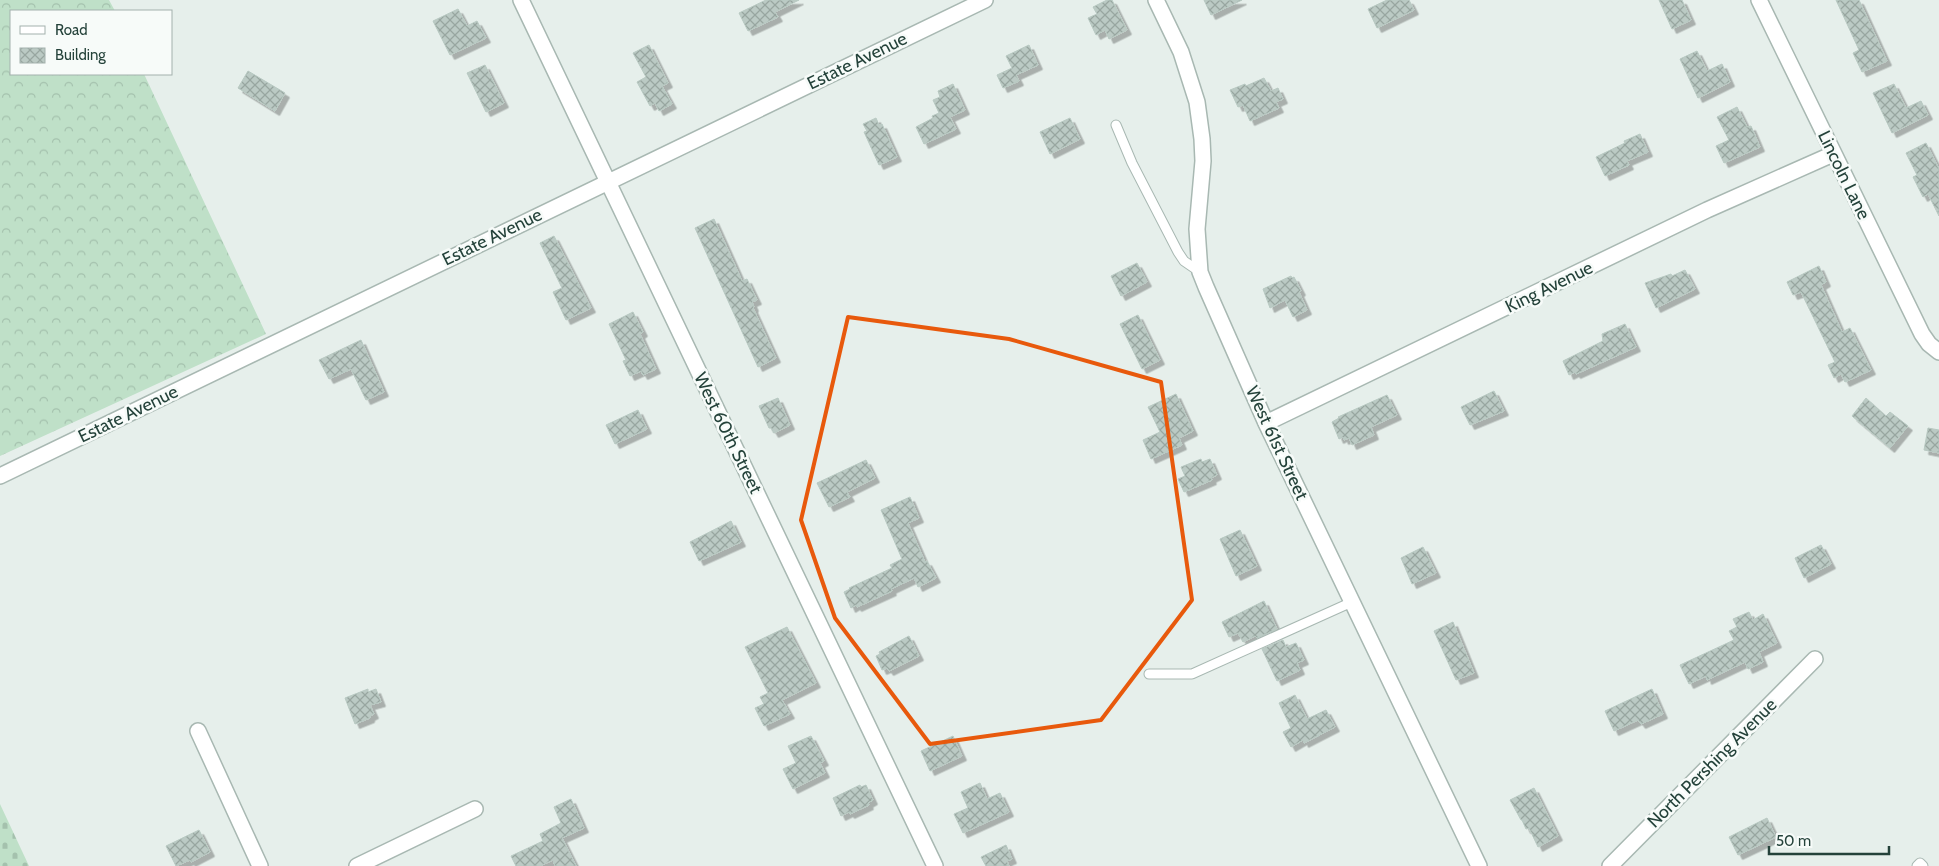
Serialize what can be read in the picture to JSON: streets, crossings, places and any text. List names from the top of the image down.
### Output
{
  "streets": {
    "street": [
      "Estate Avenue",
      "Lincoln Lane",
      "King Avenue",
      "West 60th Street",
      "West 61st Street",
      "North Pershing Avenue"
    ]
  },
  "crossings": [
    ["Estate Avenue", "West 60th Street"],
    ["Lincoln Lane", "King Avenue"],
    ["King Avenue", "West 61st Street"]
  ],
  "legend": ["Road", "Building"],
  "scale_bar": "50 m"
}
